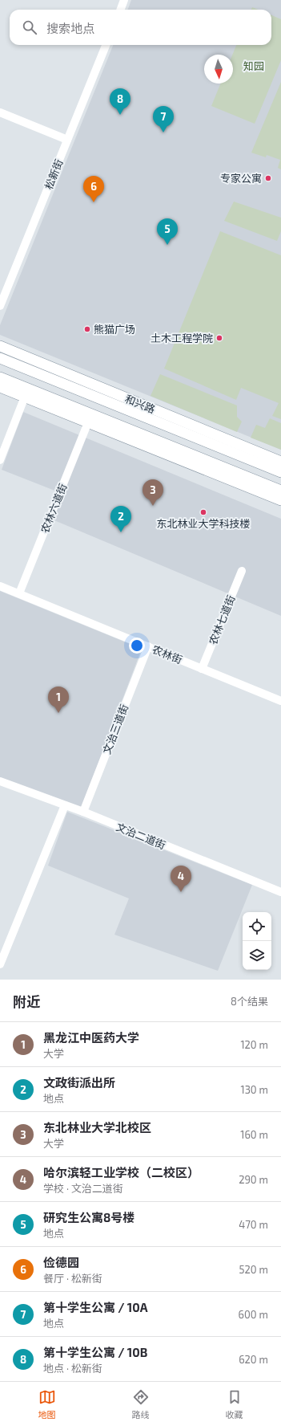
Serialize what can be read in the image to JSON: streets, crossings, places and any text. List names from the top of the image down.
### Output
{
  "streets": {
    "highway": ["和兴路"],
    "street": [
      "松新街",
      "农林六道街",
      "农林七道街",
      "农林街",
      "文治三道街",
      "文治二道街"
    ]
  },
  "crossings": [
    ["农林六道街", "农林街"],
    ["农林七道街", "农林街"],
    ["农林街", "文治三道街"],
    ["文治三道街", "文治二道街"]
  ],
  "parks": ["知园"],
  "places": [
    "专家公寓",
    "熊猫广场",
    "土木工程学院",
    "东北林业大学科技楼"
  ],
  "north": "bottom",
  "page": {
    "search": "搜索地点",
    "pins": [
      "8",
      "7",
      "6",
      "5",
      "3",
      "2",
      "1",
      "4"
    ],
    "heading": ["附近", "8个结果"],
    "list": [
      {
        "mark": "1",
        "name": "黑龙江中医药大学",
        "note": "大学",
        "value": "120 m"
      },
      {
        "mark": "2",
        "name": "文政街派出所",
        "note": "地点",
        "value": "130 m"
      },
      {
        "mark": "3",
        "name": "东北林业大学北校区",
        "note": "大学",
        "value": "160 m"
      },
      {
        "mark": "4",
        "name": "哈尔滨轻工业学校（二校区）",
        "note": "学校 · 文治二道街",
        "value": "290 m"
      },
      {
        "mark": "5",
        "name": "研究生公寓8号楼",
        "note": "地点",
        "value": "470 m"
      },
      {
        "mark": "6",
        "name": "俭德园",
        "note": "餐厅 · 松新街",
        "value": "520 m"
      },
      {
        "mark": "7",
        "name": "第十学生公寓 / 10A",
        "note": "地点",
        "value": "600 m"
      },
      {
        "mark": "8",
        "name": "第十学生公寓 / 10B",
        "note": "地点 · 松新街",
        "value": "620 m"
      }
    ],
    "nav": ["地图", "路线", "收藏"]
  }
}
